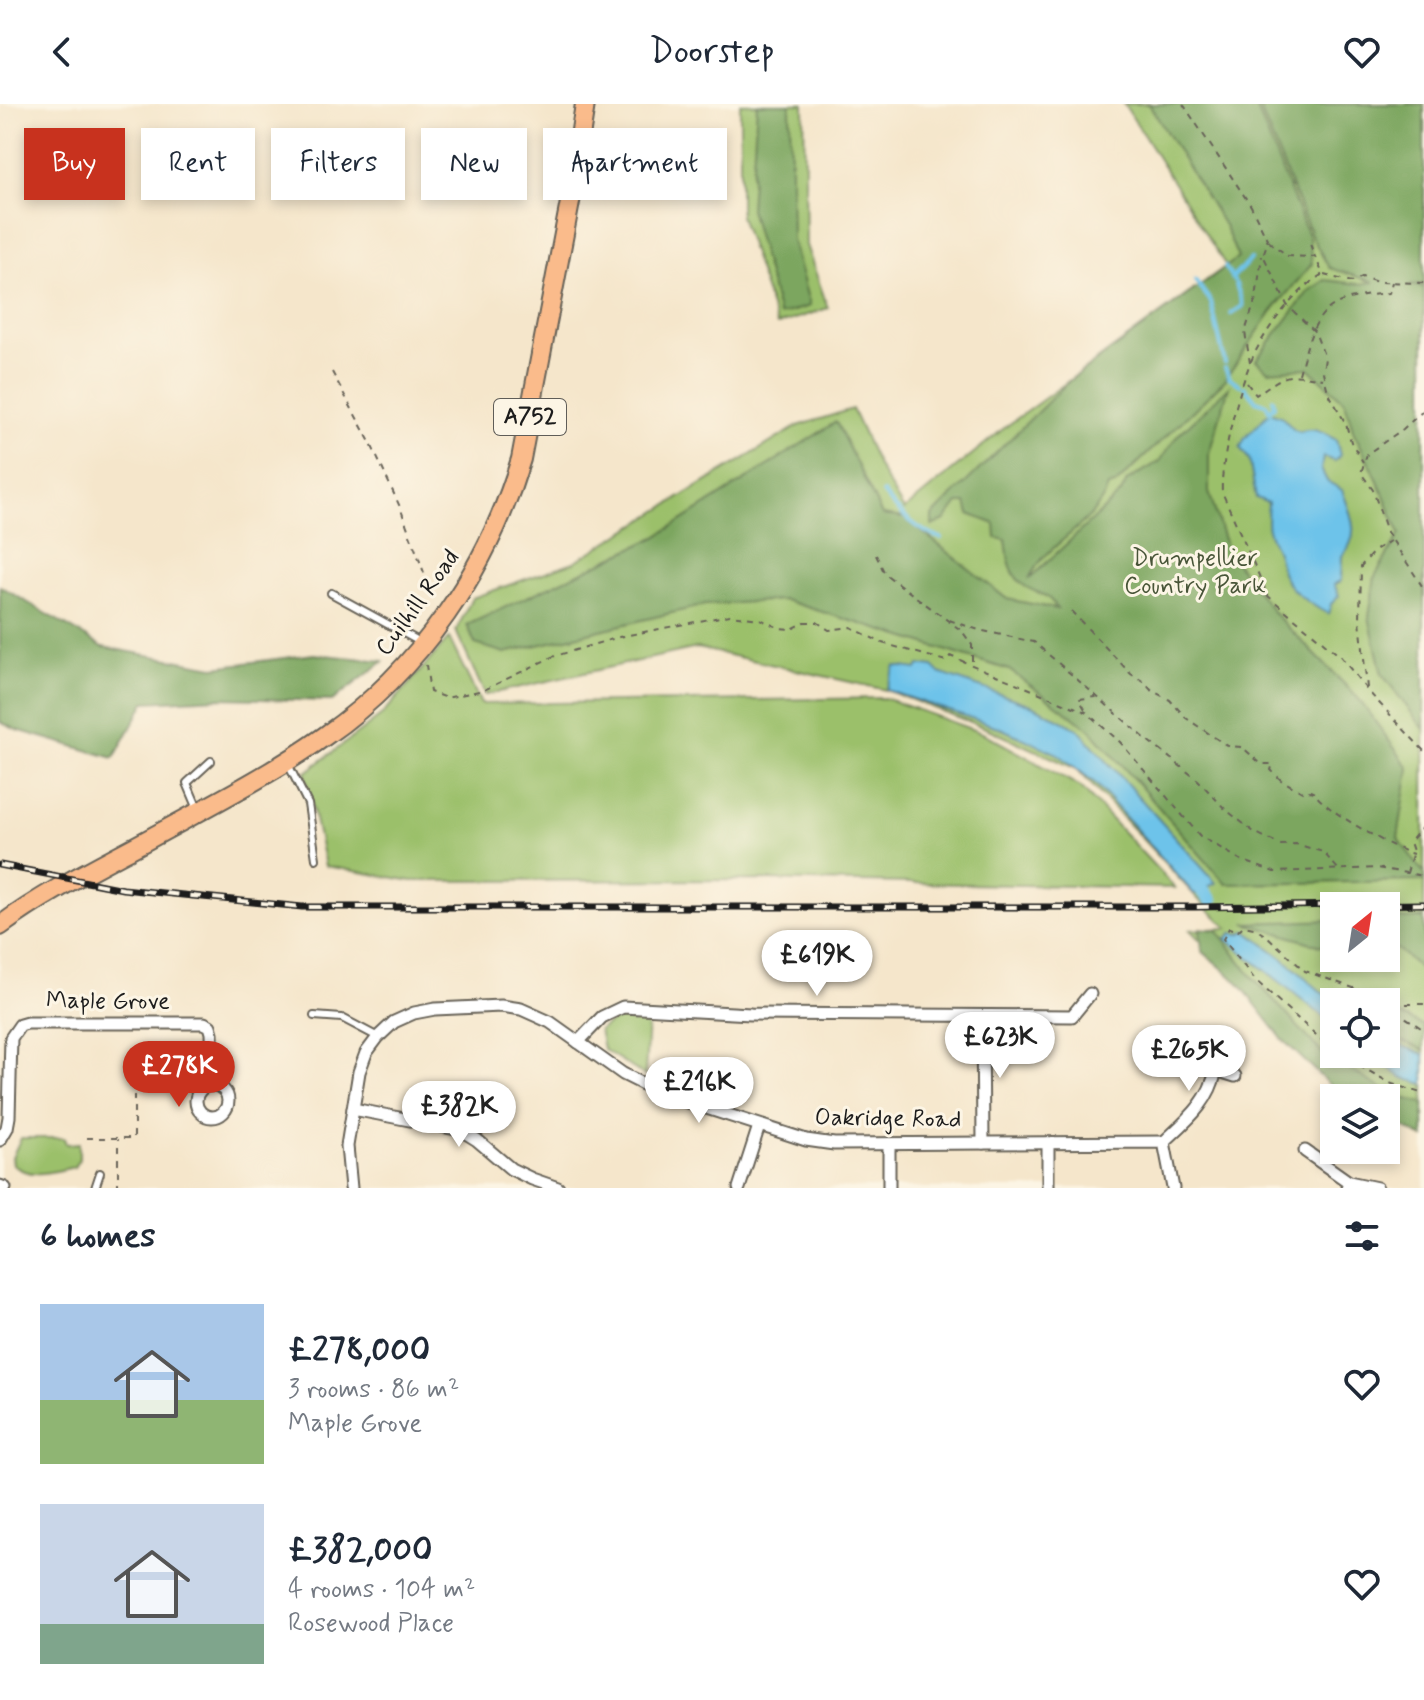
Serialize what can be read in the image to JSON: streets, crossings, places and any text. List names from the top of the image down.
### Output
{
  "streets": {
    "main road": ["A752", "Cuilhill Road"],
    "street": ["Maple Grove", "Oakridge Road"]
  },
  "parks": ["Drumpellier Country Park"],
  "north": "top right",
  "page": {
    "header": "Doorstep",
    "chip": [
      "Buy",
      "Rent",
      "Filters",
      "New",
      "Apartment"
    ],
    "price": [
      "£619K",
      "£623K",
      "£265K",
      "£278K",
      "£216K",
      "£382K"
    ],
    "heading": "6 homes",
    "list": [
      {
        "name": "£278,000",
        "note": "3 rooms · 86 m² · Maple Grove"
      },
      {
        "name": "£382,000",
        "note": "4 rooms · 104 m² · Rosewood Place"
      }
    ]
  }
}
